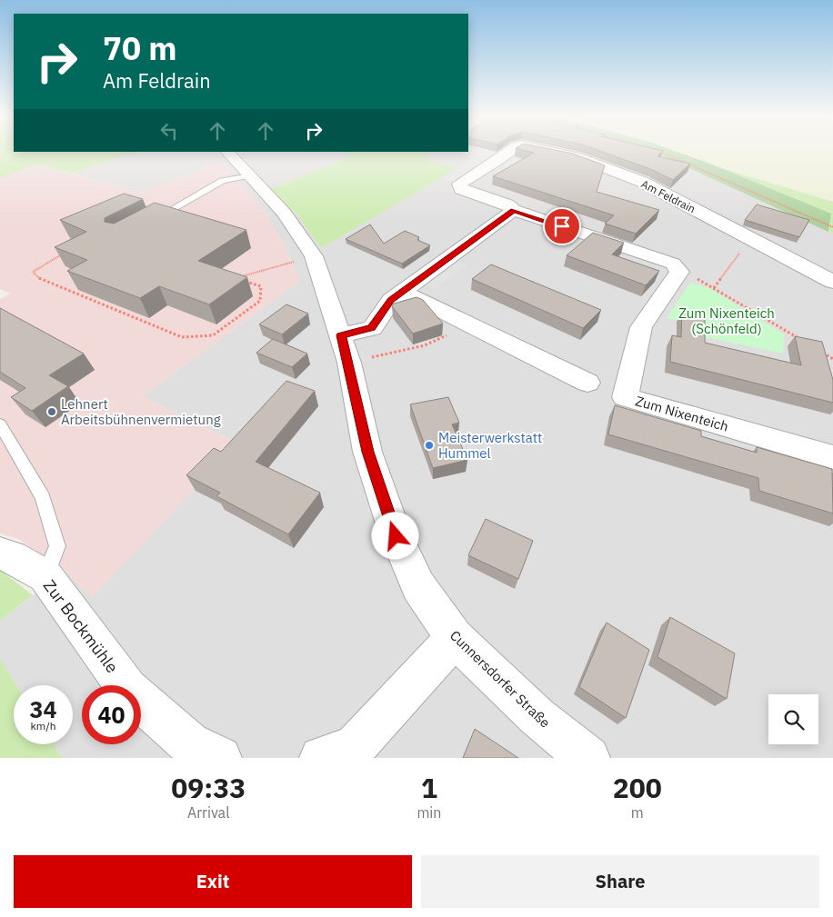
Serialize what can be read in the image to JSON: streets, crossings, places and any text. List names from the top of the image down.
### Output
{
  "streets": {
    "street": [
      "Am Feldrain",
      "Zum Nixenteich",
      "Zur Bockmühle",
      "Cunnersdorfer Straße"
    ]
  },
  "parks": ["Zum Nixenteich (Schönfeld)"],
  "places": ["Lehnert Arbeitsbühnenvermietung", "Meisterwerkstatt Hummel"],
  "page": {
    "turn": ["70 m", "Am Feldrain"],
    "speed": "34 km/h",
    "limit": "40",
    "eta": [
      "09:33",
      "Arrival",
      "1",
      "min",
      "200",
      "m"
    ],
    "buttons": ["Exit", "Share"]
  }
}
